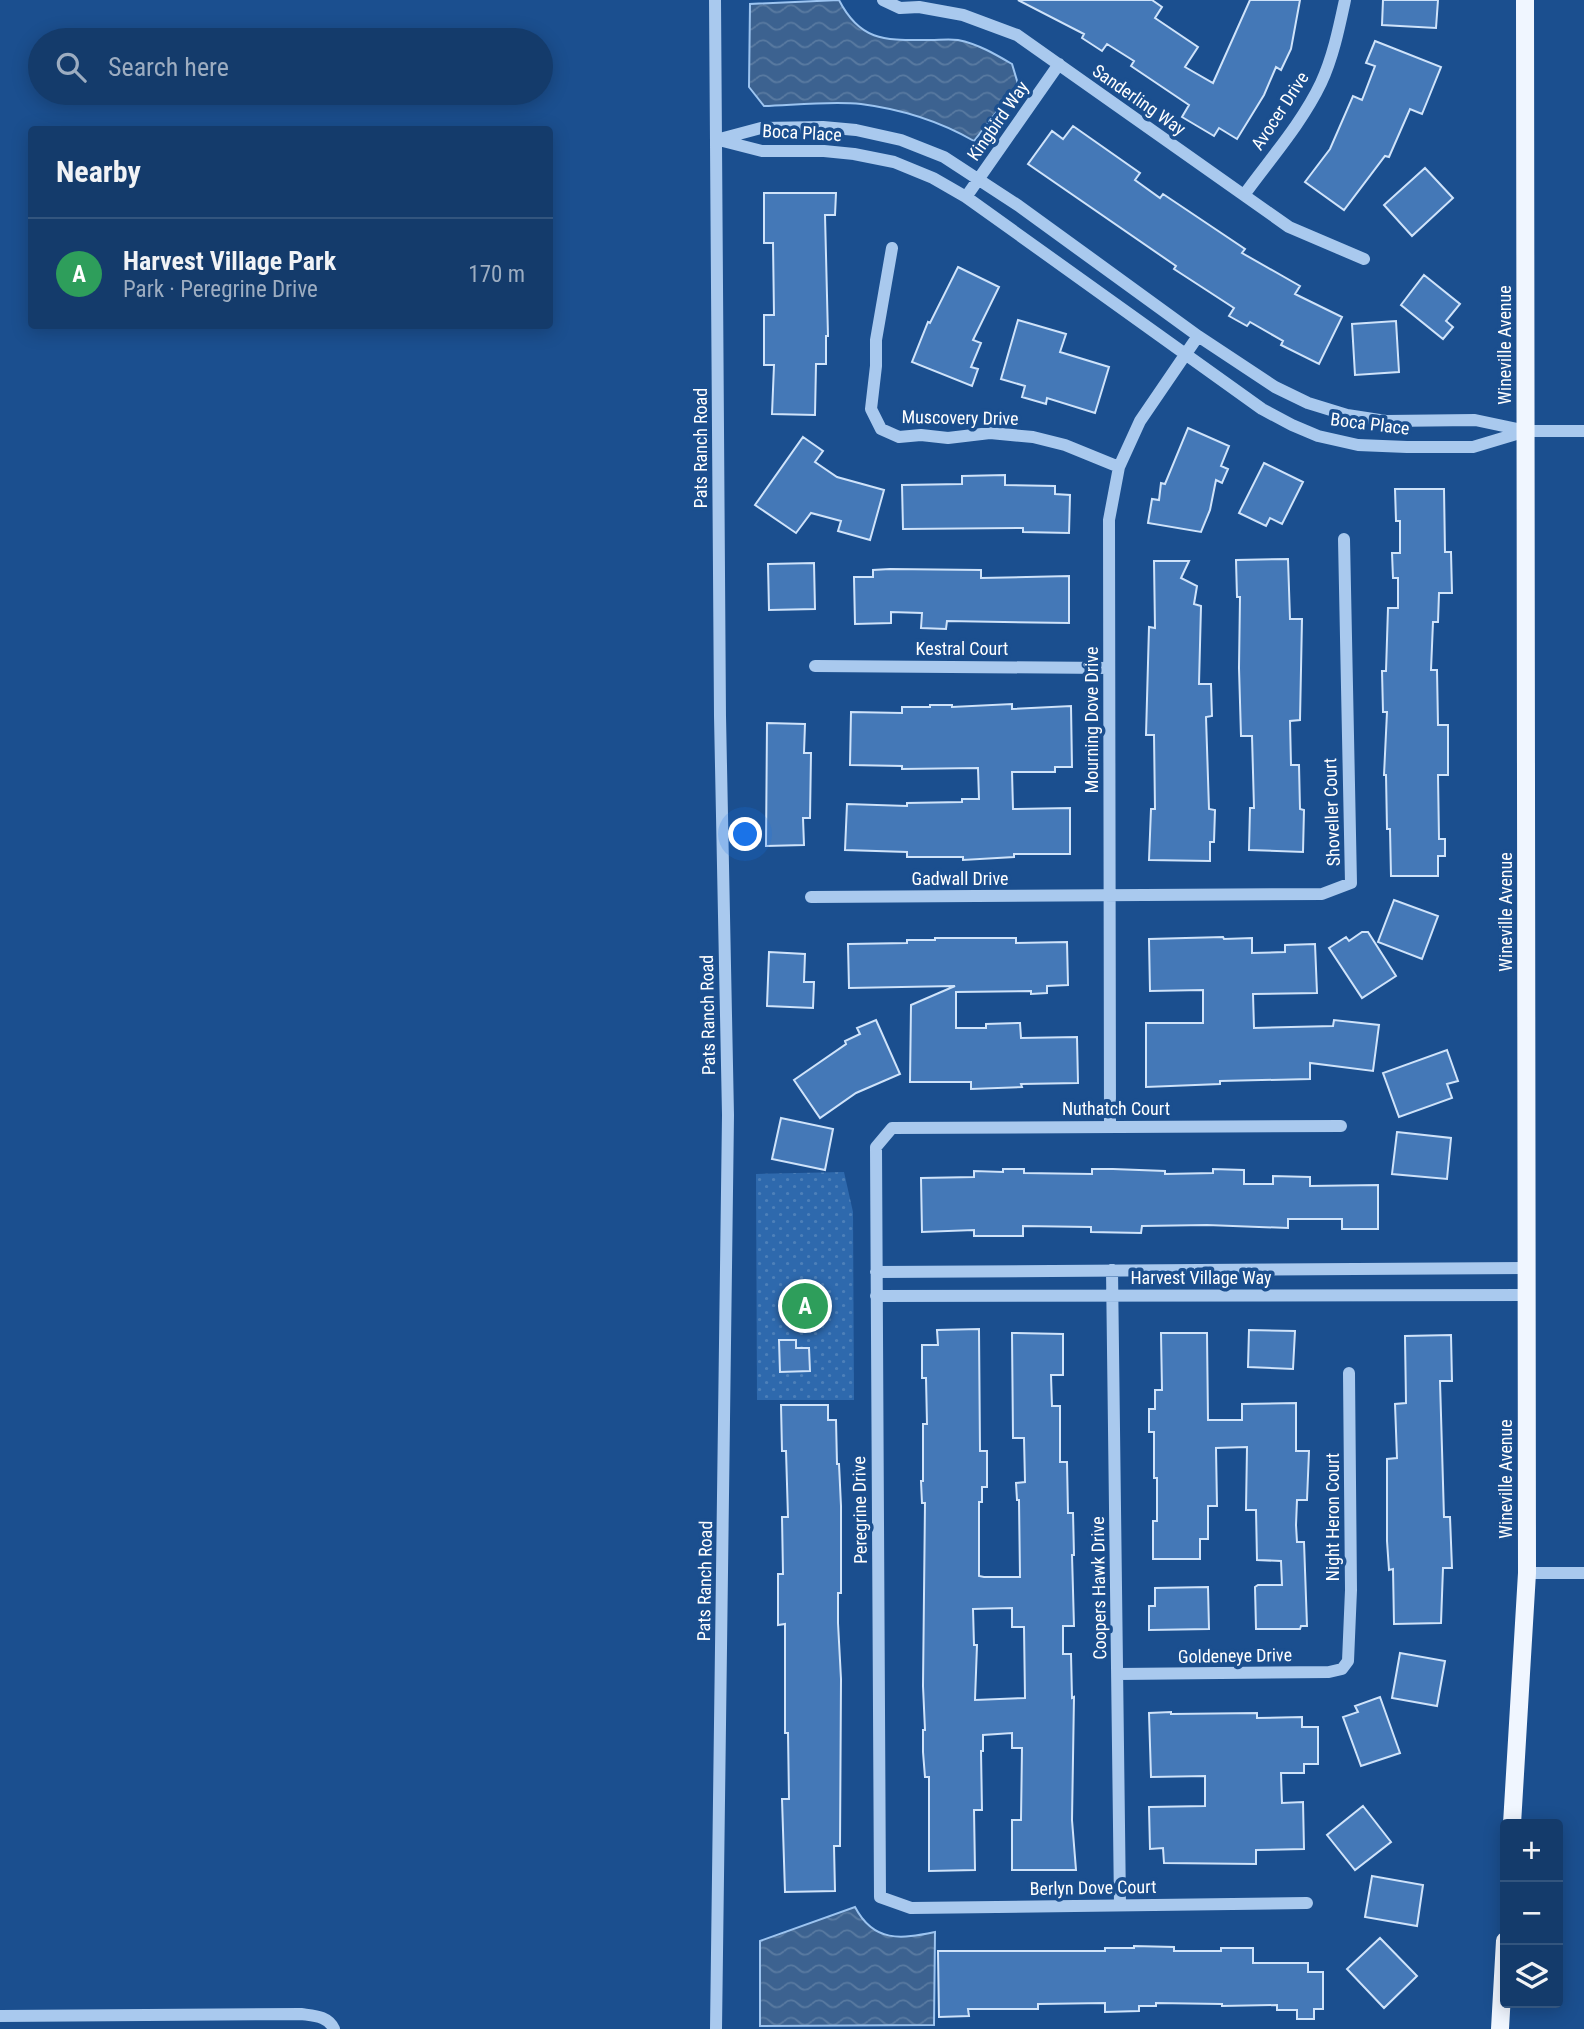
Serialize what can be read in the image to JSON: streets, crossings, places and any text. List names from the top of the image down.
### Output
{
  "streets": {
    "main road": ["Wineville Avenue"],
    "street": [
      "Sanderling Way",
      "Avocer Drive",
      "Kingbird Way",
      "Boca Place",
      "Muscovery Drive",
      "Pats Ranch Road",
      "Kestral Court",
      "Mourning Dove Drive",
      "Shoveller Court",
      "Gadwall Drive",
      "Nuthatch Court",
      "Harvest Village Way",
      "Peregrine Drive",
      "Night Heron Court",
      "Coopers Hawk Drive",
      "Goldeneye Drive",
      "Berlyn Dove Court"
    ]
  },
  "crossings": [
    ["Sanderling Way", "Avocer Drive"],
    ["Sanderling Way", "Kingbird Way"],
    ["Kingbird Way", "Boca Place"],
    ["Boca Place", "Wineville Avenue"],
    ["Boca Place", "Pats Ranch Road"],
    ["Boca Place", "Mourning Dove Drive"],
    ["Wineville Avenue", "Harvest Village Way"],
    ["Muscovery Drive", "Mourning Dove Drive"],
    ["Kestral Court", "Mourning Dove Drive"],
    ["Mourning Dove Drive", "Shoveller Court"],
    ["Mourning Dove Drive", "Gadwall Drive"],
    ["Mourning Dove Drive", "Nuthatch Court"],
    ["Shoveller Court", "Gadwall Drive"],
    ["Nuthatch Court", "Peregrine Drive"],
    ["Harvest Village Way", "Peregrine Drive"],
    ["Harvest Village Way", "Coopers Hawk Drive"],
    ["Peregrine Drive", "Berlyn Dove Court"],
    ["Night Heron Court", "Goldeneye Drive"],
    ["Coopers Hawk Drive", "Goldeneye Drive"],
    ["Coopers Hawk Drive", "Berlyn Dove Court"]
  ],
  "page": {
    "search": "Search here",
    "heading": "Nearby",
    "list": [
      {
        "mark": "A",
        "name": "Harvest Village Park",
        "note": "Park · Peregrine Drive",
        "value": "170 m"
      }
    ],
    "pins": "A",
    "map_buttons": ["+", "−"]
  }
}
